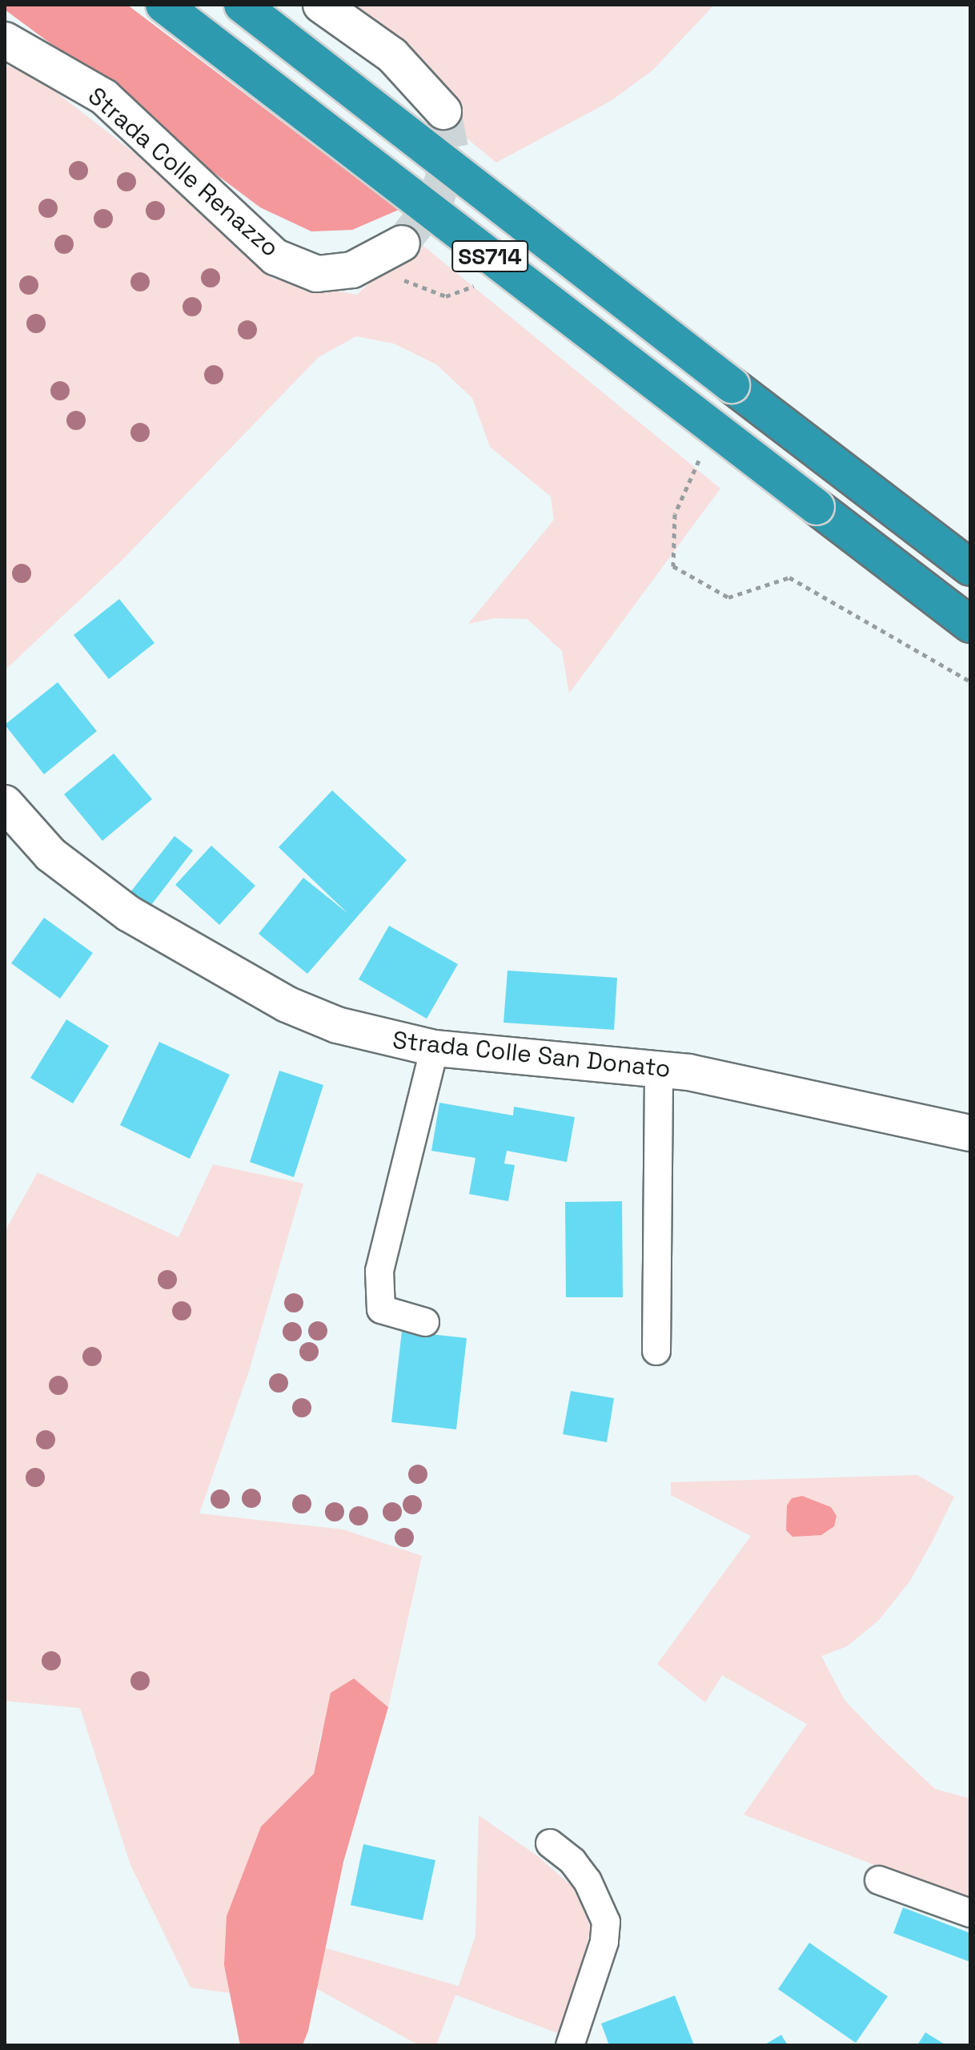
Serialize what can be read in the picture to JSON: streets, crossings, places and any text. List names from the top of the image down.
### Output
{
  "streets": {
    "highway": ["SS714"],
    "street": ["Strada Colle Renazzo", "Strada Colle San Donato"]
  }
}
